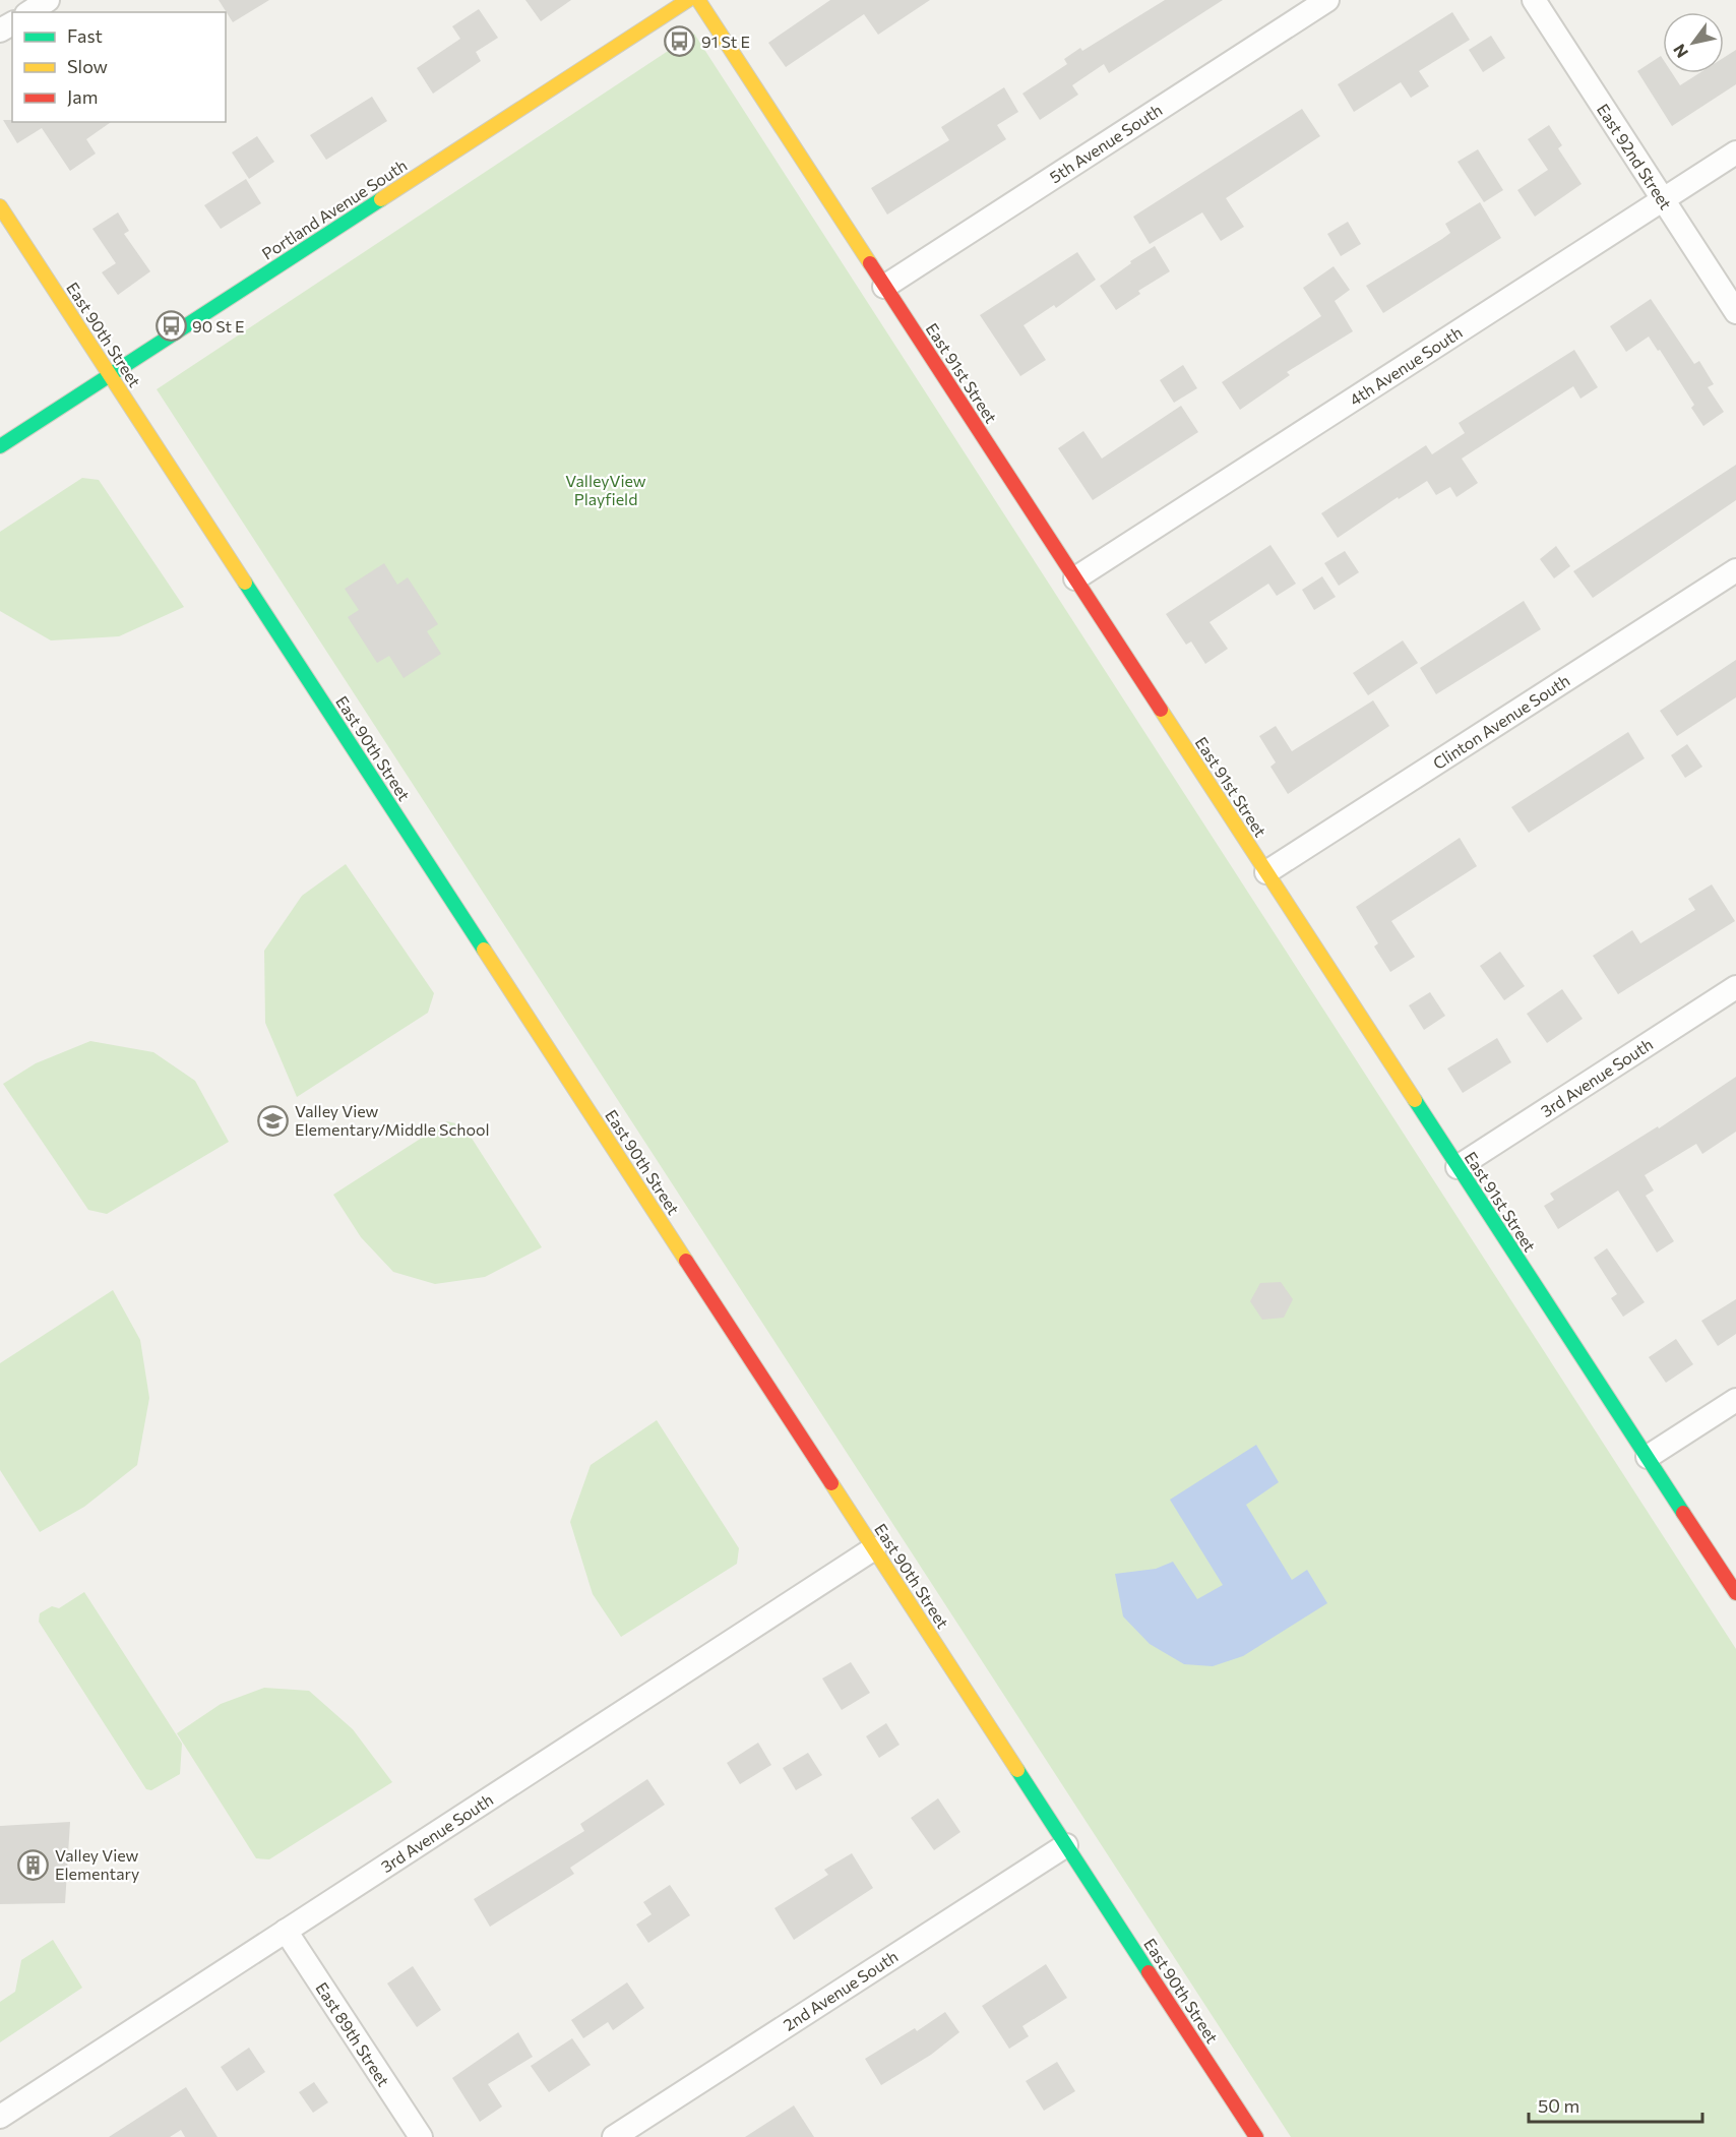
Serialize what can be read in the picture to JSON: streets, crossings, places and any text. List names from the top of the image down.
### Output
{
  "streets": {
    "street": [
      "5th Avenue South",
      "East 92nd Street",
      "Portland Avenue South",
      "East 90th Street",
      "4th Avenue South",
      "East 91st Street",
      "Clinton Avenue South",
      "3rd Avenue South",
      "2nd Avenue South",
      "East 89th Street"
    ]
  },
  "crossings": [
    ["5th Avenue South", "East 91st Street"],
    ["East 92nd Street", "4th Avenue South"],
    ["Portland Avenue South", "East 90th Street"],
    ["East 90th Street", "3rd Avenue South"],
    ["East 90th Street", "2nd Avenue South"],
    ["4th Avenue South", "East 91st Street"],
    ["East 91st Street", "Clinton Avenue South"],
    ["East 91st Street", "3rd Avenue South"],
    ["3rd Avenue South", "East 89th Street"]
  ],
  "parks": ["ValleyView Playfield"],
  "places": {
    "bus stop": ["91 St E", "90 St E"],
    "school or university": ["Valley View Elementary/Middle School"],
    "building": ["Valley View Elementary"]
  },
  "legend": ["Fast", "Slow", "Jam"],
  "scale_bar": "50 m",
  "north": "bottom left"
}
